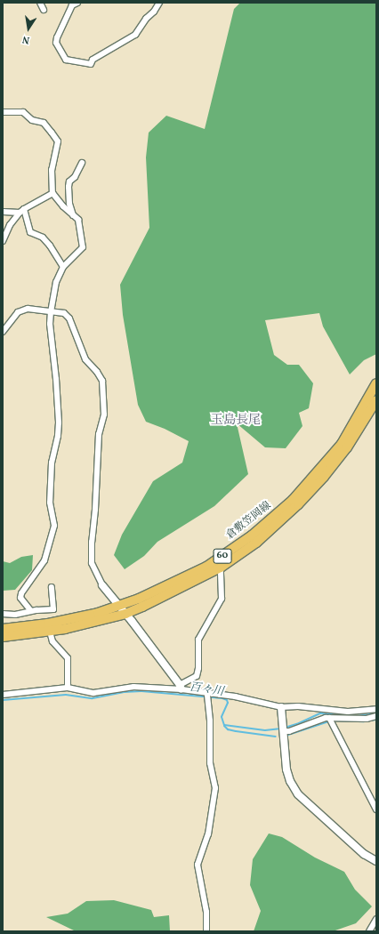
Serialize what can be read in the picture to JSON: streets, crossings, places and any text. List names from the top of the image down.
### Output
{
  "streets": {
    "main road": ["倉敷笠岡線", "60"]
  },
  "districts": ["玉島長尾"],
  "water": ["百々川"],
  "north": "bottom"
}
